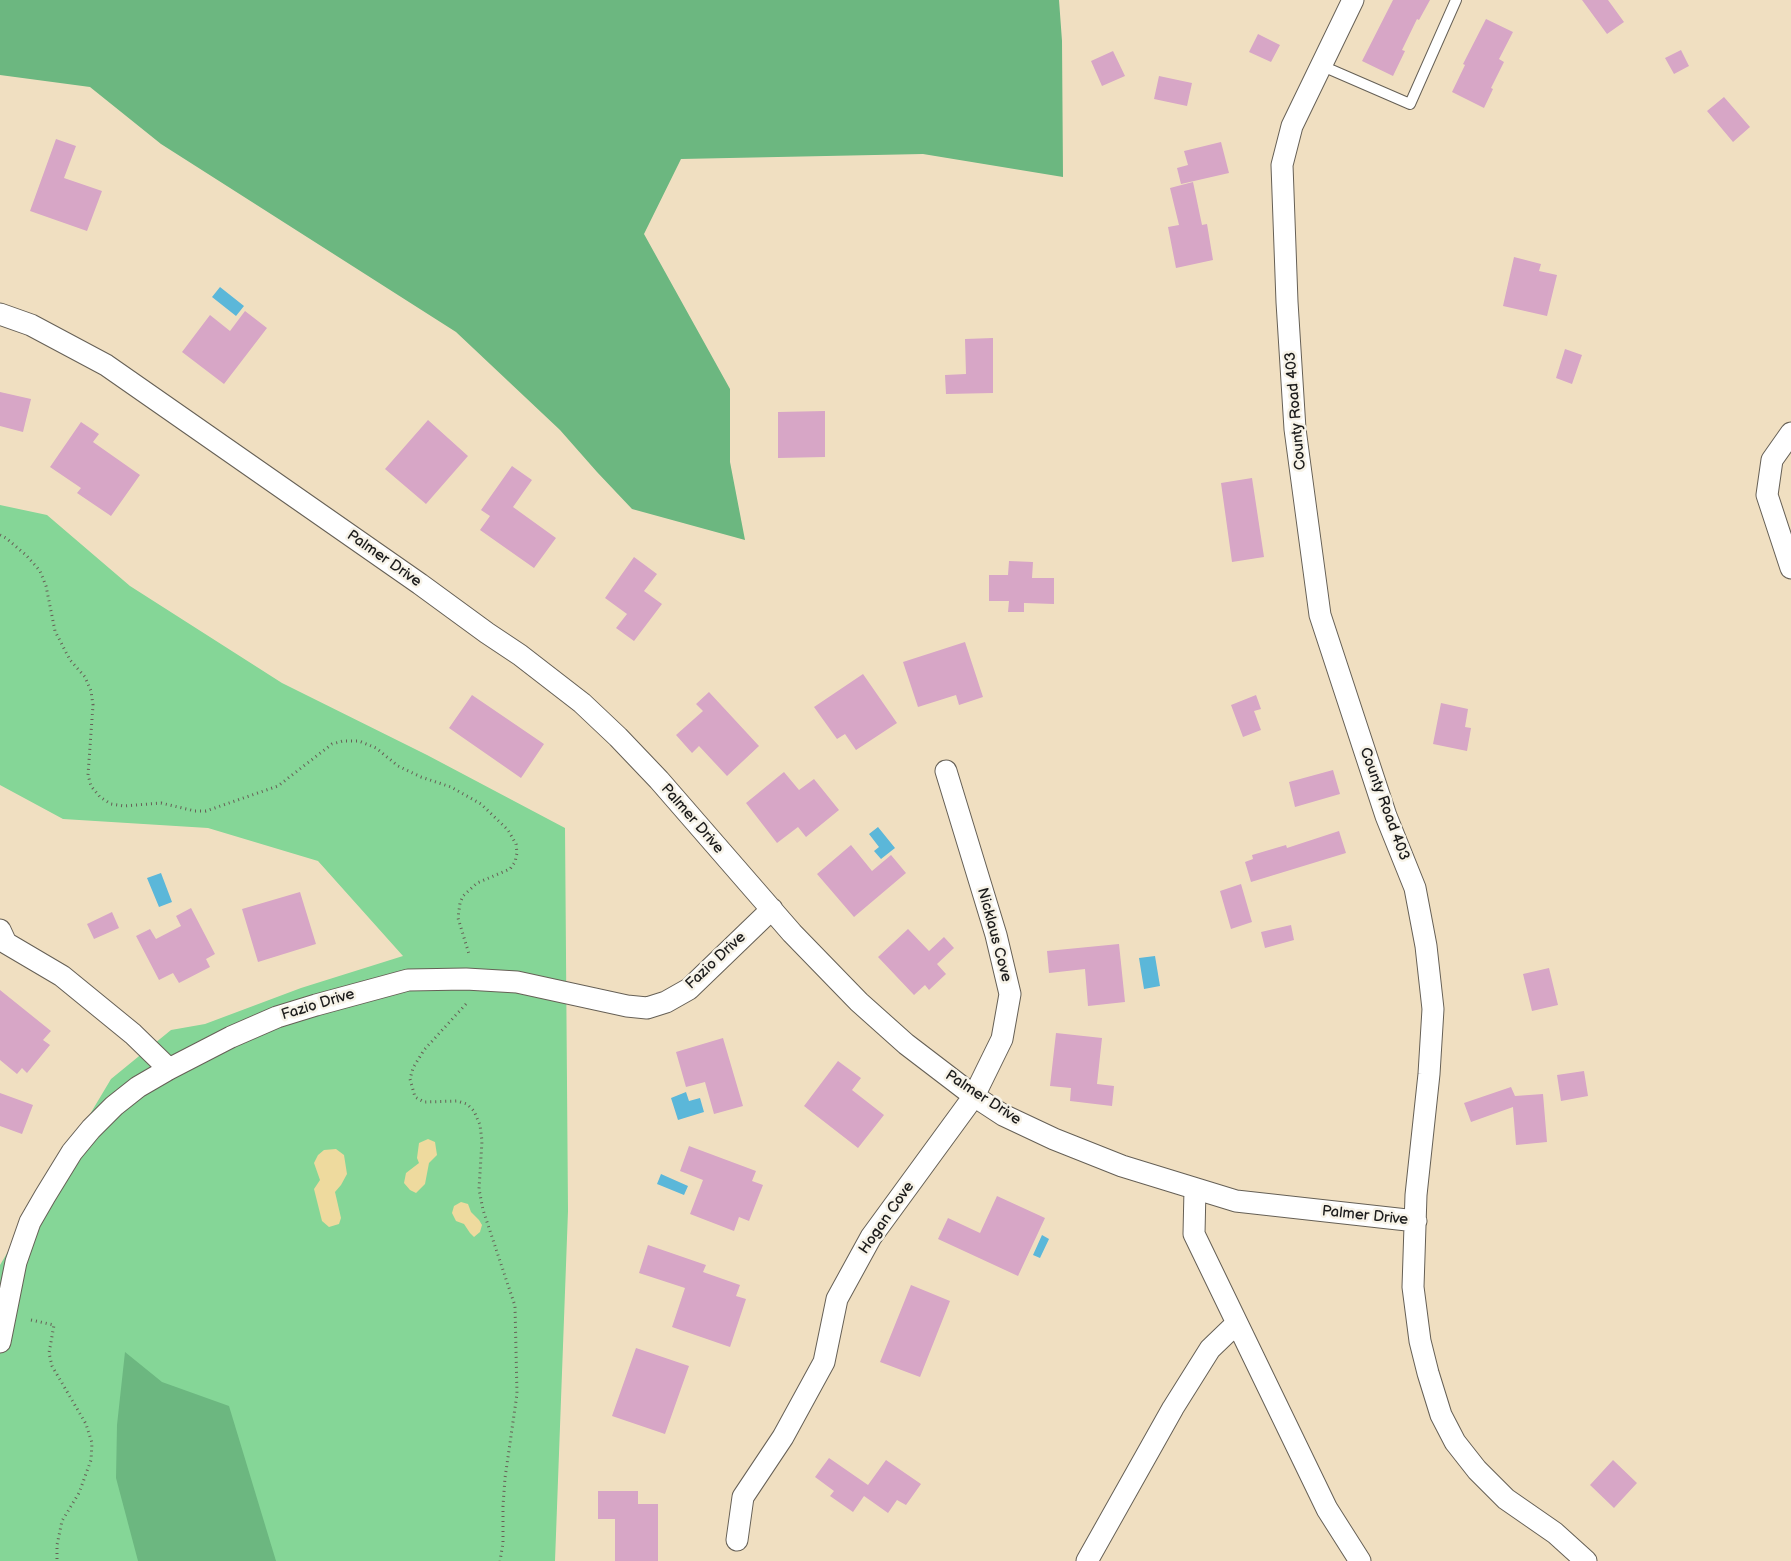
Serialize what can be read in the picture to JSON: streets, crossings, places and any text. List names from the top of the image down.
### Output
{
  "streets": {
    "street": [
      "County Road 403",
      "Palmer Drive",
      "Nicklaus Cove",
      "Fazio Drive",
      "Hogan Cove"
    ]
  },
  "crossings": [
    ["County Road 403", "Palmer Drive"],
    ["Palmer Drive", "Nicklaus Cove"],
    ["Palmer Drive", "Fazio Drive"],
    ["Palmer Drive", "Hogan Cove"],
    ["Nicklaus Cove", "Hogan Cove"]
  ]
}
